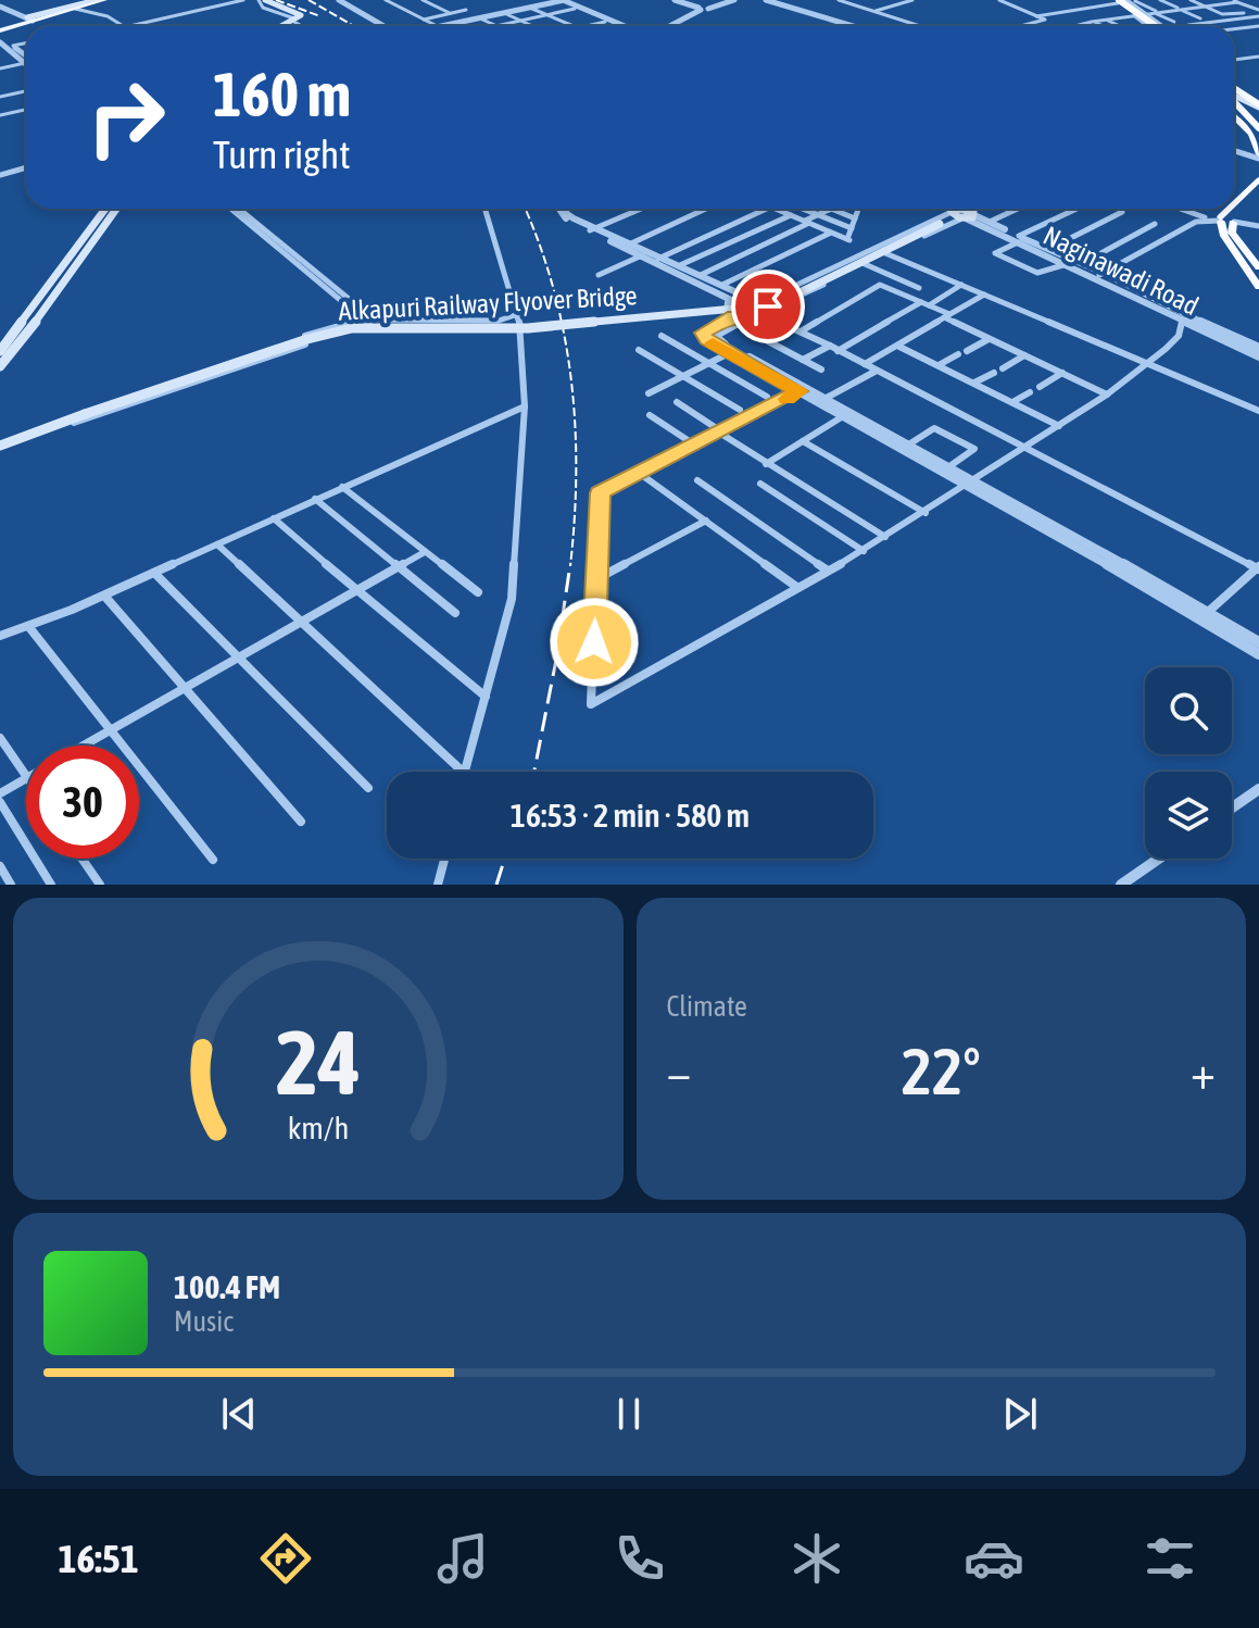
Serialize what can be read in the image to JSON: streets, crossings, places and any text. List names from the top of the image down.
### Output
{
  "streets": {
    "main road": ["Alkapuri Railway Flyover Bridge"],
    "street": ["Naginawadi Road"]
  },
  "crossings": [
    ["Naginawadi Road", "Alkapuri Railway Flyover Bridge"]
  ],
  "page": {
    "turn": ["160 m", "Turn right"],
    "limit": "30",
    "trip": "16:53 · 2 min · 580 m",
    "tile": "Climate",
    "heat": ["−", "22°", "+"],
    "song": ["100.4 FM", "Music"],
    "tabs": "16:51",
    "gauge": ["24", "km/h"]
  }
}
